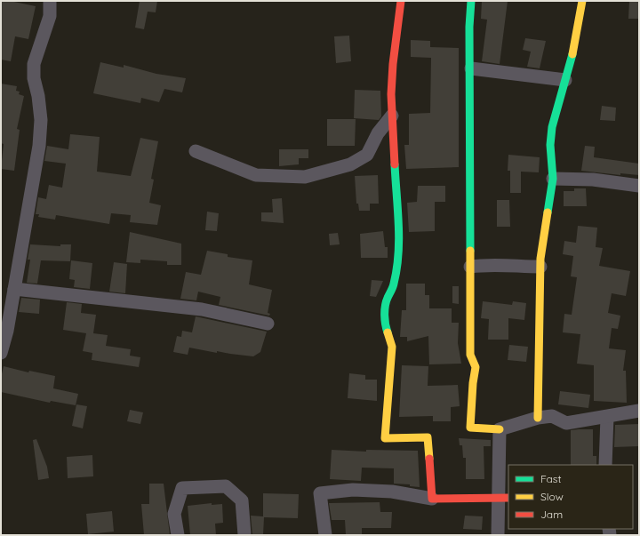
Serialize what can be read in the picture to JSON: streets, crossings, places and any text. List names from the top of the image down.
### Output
{
  "legend": ["Fast", "Slow", "Jam"]
}
